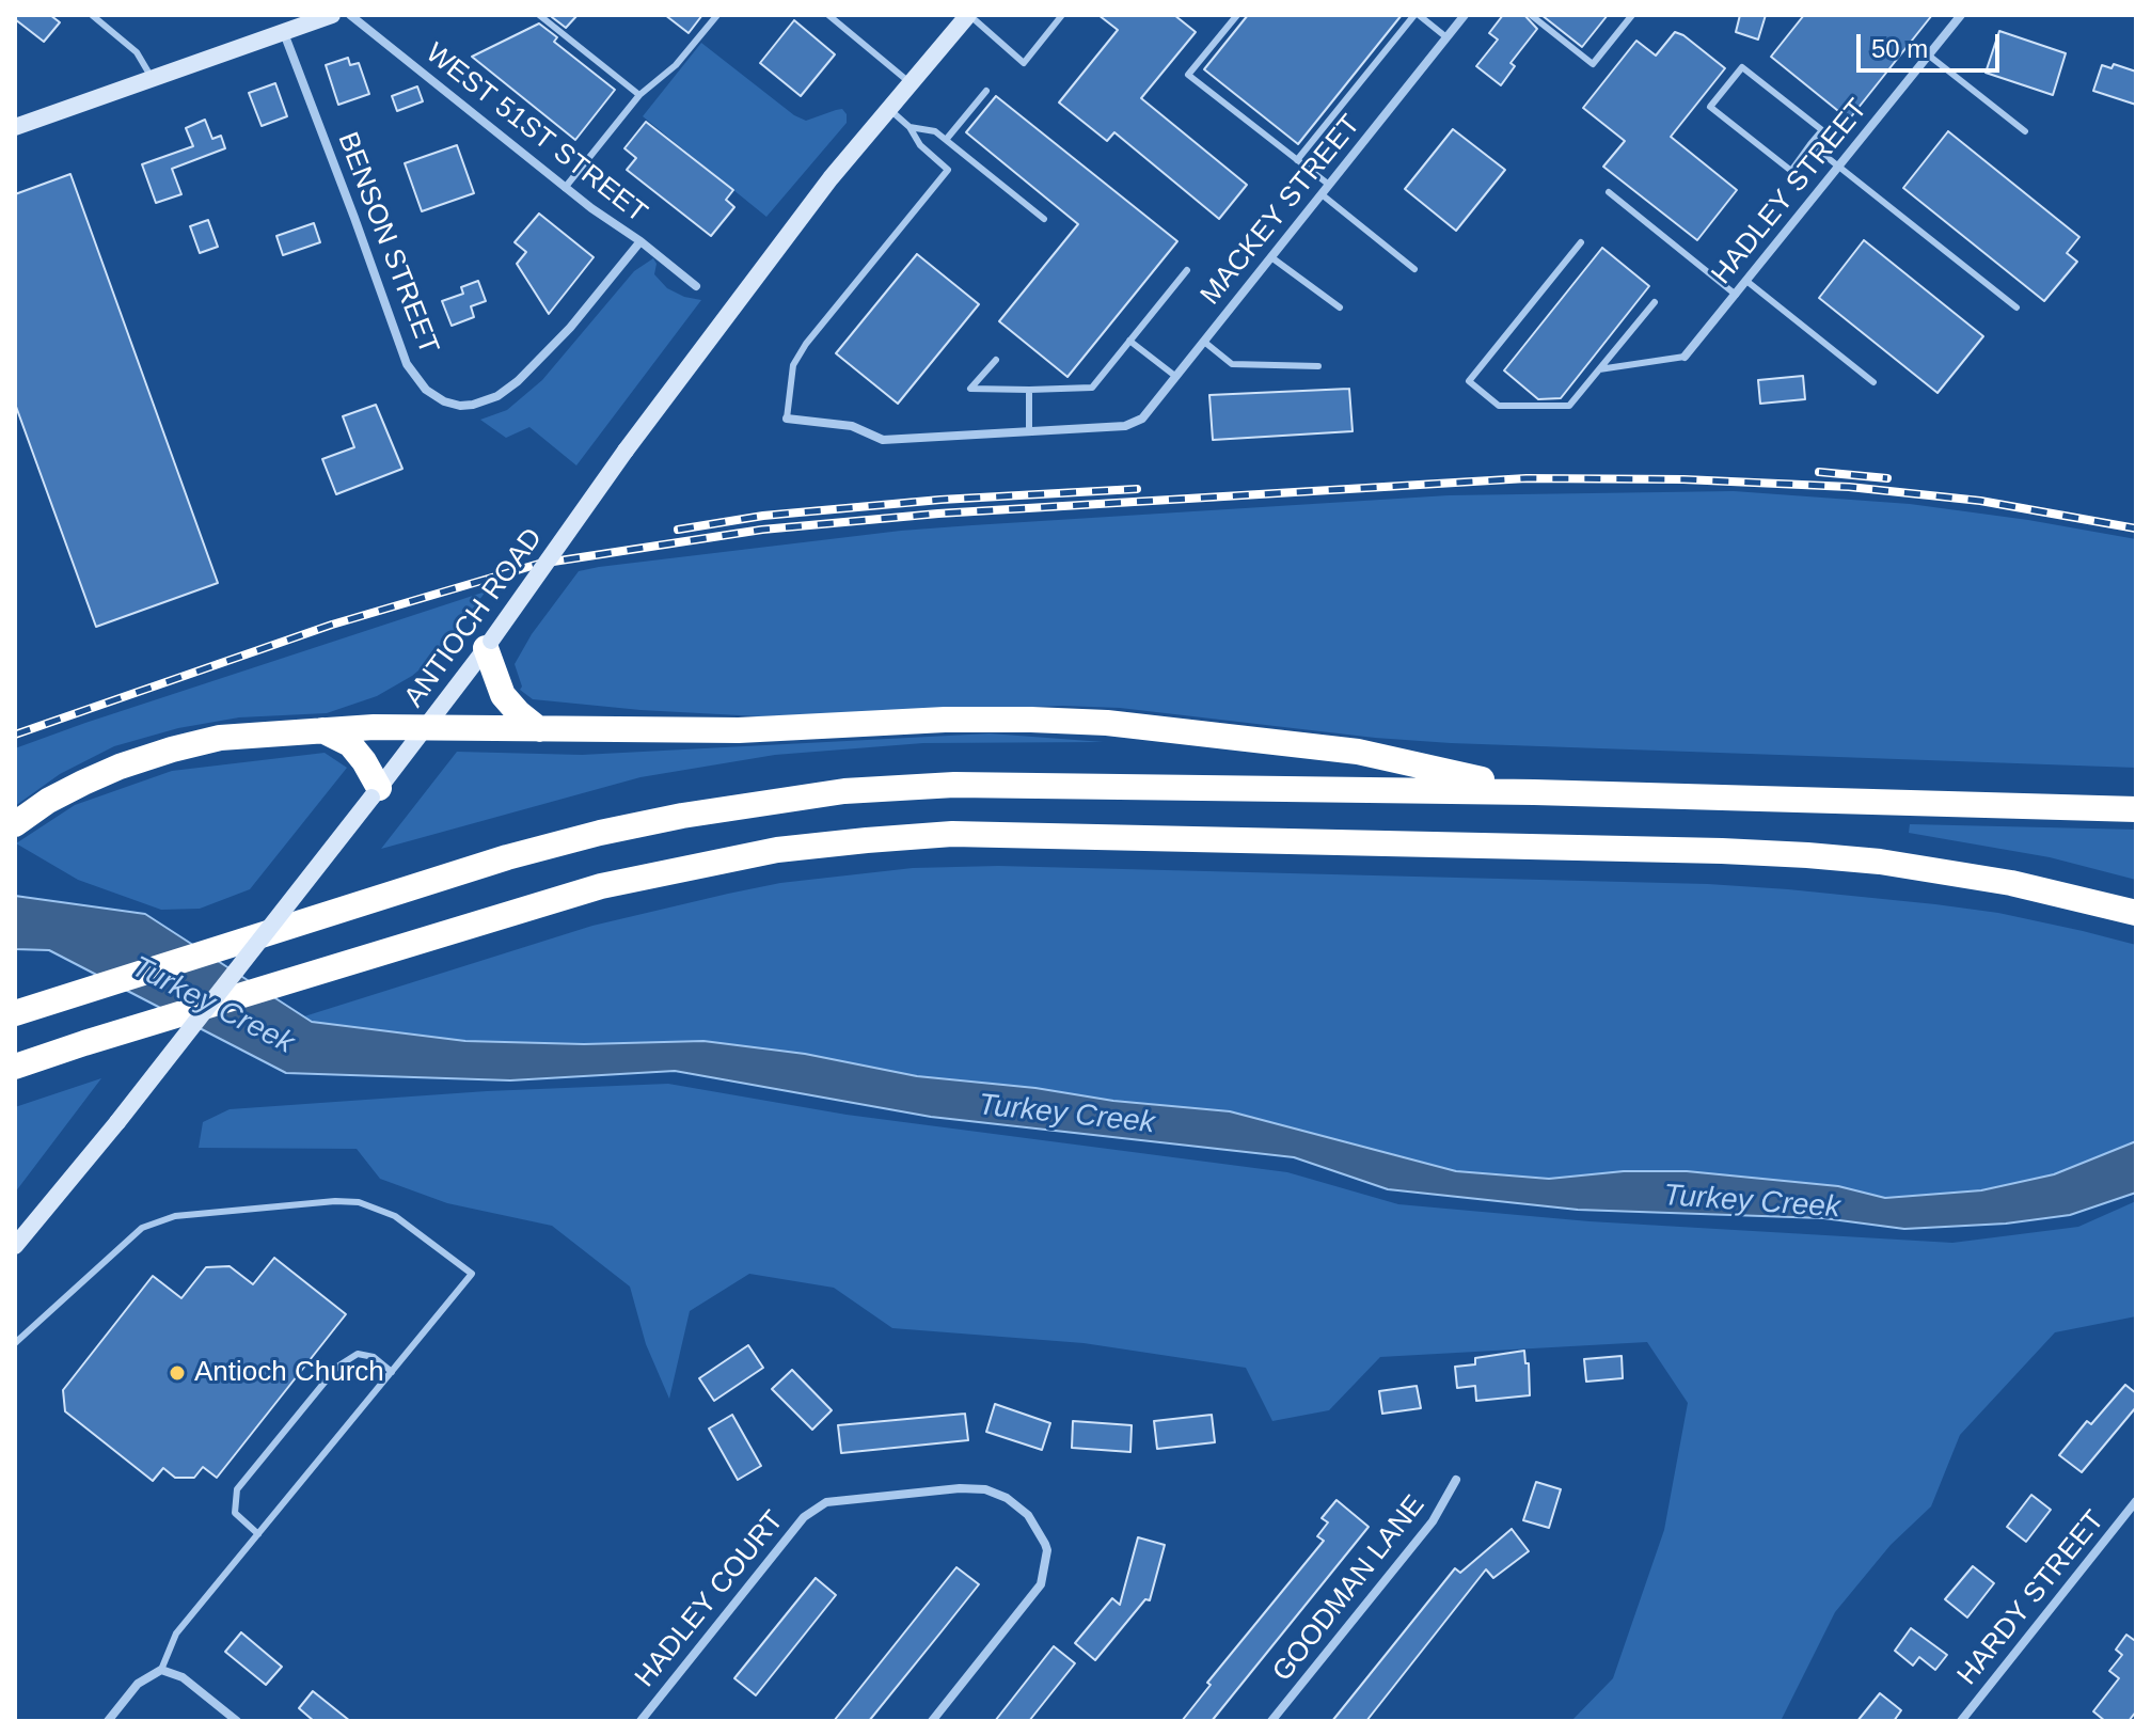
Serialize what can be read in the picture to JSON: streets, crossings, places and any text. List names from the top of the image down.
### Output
{
  "streets": {
    "main road": ["ANTIOCH ROAD"],
    "street": [
      "WEST 51ST STREET",
      "HADLEY STREET",
      "MACKEY STREET",
      "BENSON STREET",
      "GOODMAN LANE",
      "HARDY STREET",
      "HADLEY COURT"
    ]
  },
  "crossings": [
    ["WEST 51ST STREET", "BENSON STREET"]
  ],
  "water": ["Turkey Creek"],
  "places": ["Antioch Church"],
  "scale_bar": "50 m"
}
